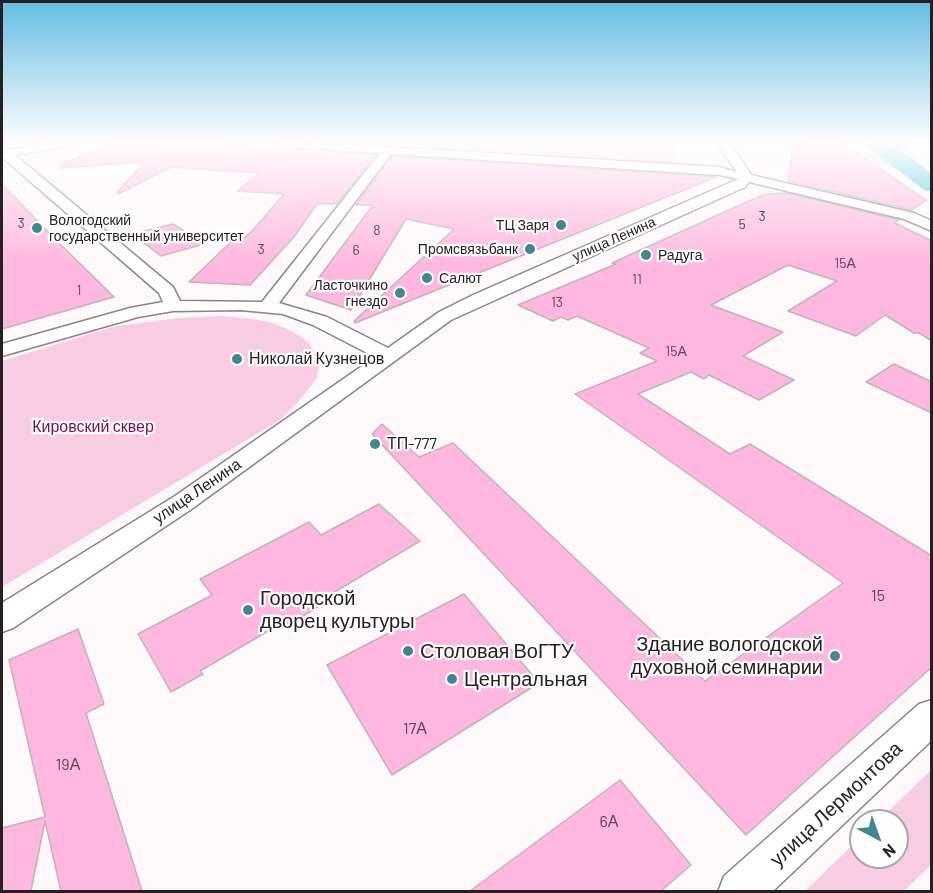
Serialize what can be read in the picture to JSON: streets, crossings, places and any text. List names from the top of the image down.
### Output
{
  "streets": {
    "street": ["улица Ленина", "улица Лермонтова"]
  },
  "parks": ["Кировский сквер"],
  "places": [
    "ТЦ Заря",
    "Вологодский государственный университет",
    "Промсвязьбанк",
    "Радуга",
    "Салют",
    "Ласточкино гнездо",
    "Николай Кузнецов",
    "ТП-777",
    "Городской дворец культуры",
    "Столовая ВоГТУ",
    "Здание вологодской духовной семинарии",
    "Центральная"
  ],
  "house_numbers": [
    "3",
    "3",
    "5",
    "8",
    "3",
    "6",
    "15А",
    "11",
    "1",
    "13",
    "15А",
    "15",
    "17А",
    "19А",
    "6А"
  ],
  "north": "bottom right"
}
